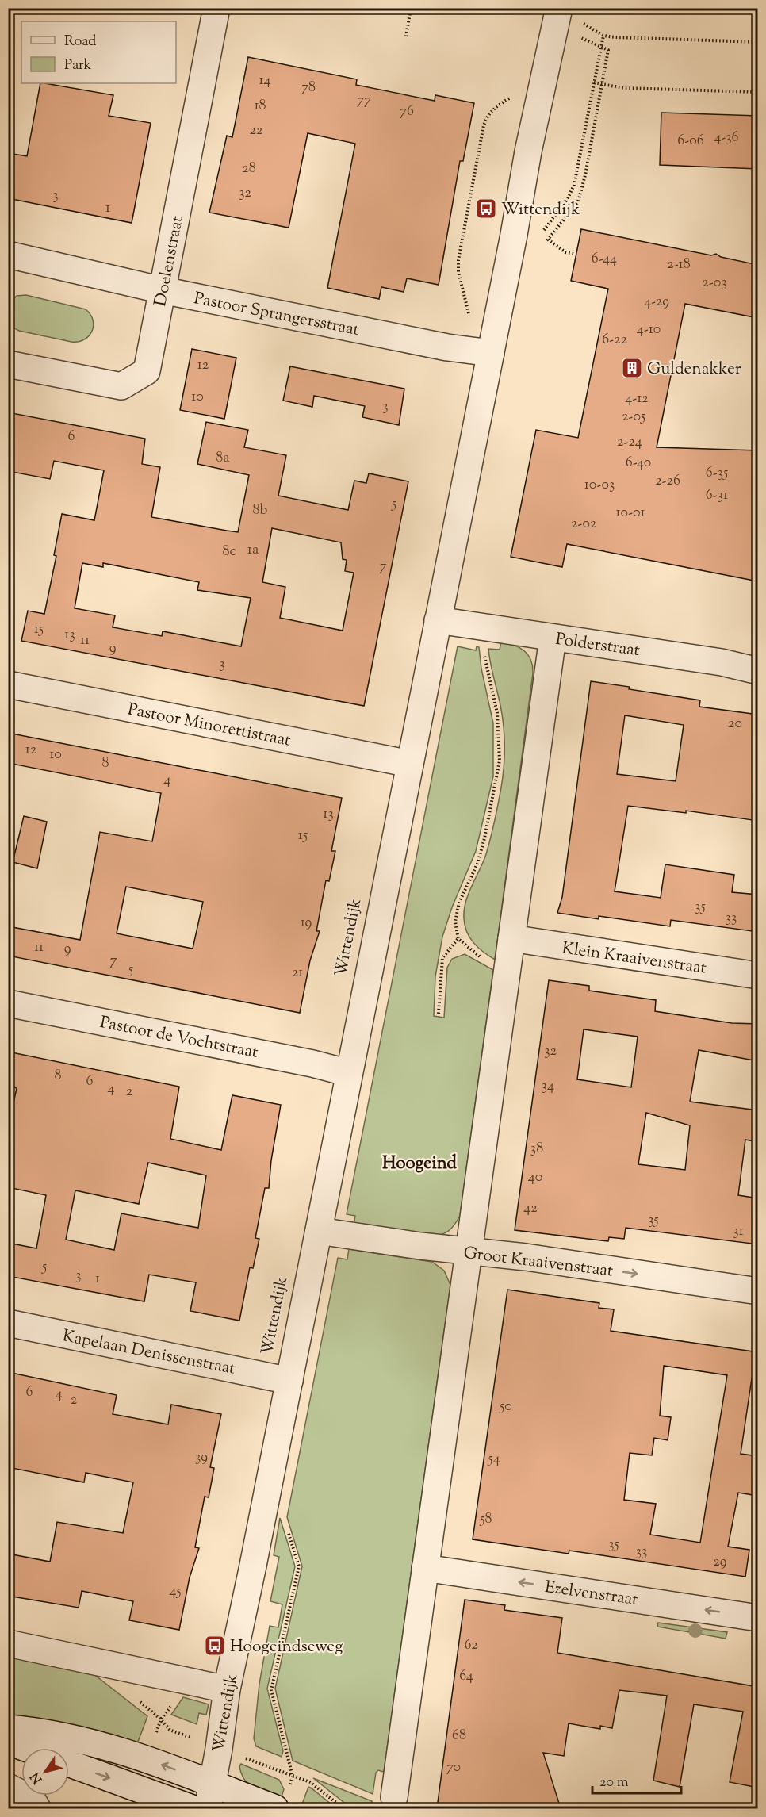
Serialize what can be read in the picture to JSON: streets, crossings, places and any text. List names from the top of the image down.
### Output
{
  "streets": {
    "street": [
      "Doelenstraat",
      "Pastoor Sprangersstraat",
      "Polderstraat",
      "Pastoor Minorettistraat",
      "Wittendijk",
      "Klein Kraaivenstraat",
      "Pastoor de Vochtstraat",
      "Groot Kraaivenstraat",
      "Kapelaan Denissenstraat",
      "Ezelvenstraat"
    ]
  },
  "crossings": [
    ["Doelenstraat", "Pastoor Sprangersstraat"],
    ["Pastoor Sprangersstraat", "Wittendijk"],
    ["Polderstraat", "Wittendijk"],
    ["Pastoor Minorettistraat", "Wittendijk"],
    ["Wittendijk", "Pastoor de Vochtstraat"],
    ["Wittendijk", "Groot Kraaivenstraat"],
    ["Wittendijk", "Kapelaan Denissenstraat"]
  ],
  "one_way": ["Groot Kraaivenstraat", "Ezelvenstraat"],
  "districts": ["Hoogeind"],
  "places": {
    "bus stop": ["Wittendijk", "Hoogeindseweg"],
    "building": ["Guldenakker"]
  },
  "house_numbers": [
    "14",
    "78",
    "77",
    "18",
    "76",
    "22",
    "4-36",
    "6-06",
    "28",
    "32",
    "3",
    "1",
    "6-44",
    "2-18",
    "2-03",
    "4-29",
    "4-10",
    "6-22",
    "12",
    "10",
    "4-12",
    "3",
    "2-05",
    "6",
    "2-24",
    "8a",
    "6-40",
    "6-35",
    "2-26",
    "10-03",
    "6-31",
    "5",
    "8b",
    "10-01",
    "2-02",
    "1a",
    "8c",
    "7",
    "15",
    "13",
    "11",
    "9",
    "3",
    "20",
    "12",
    "10",
    "8",
    "4",
    "13",
    "15",
    "35",
    "33",
    "19",
    "11",
    "9",
    "7",
    "5",
    "21",
    "32",
    "8",
    "6",
    "34",
    "4",
    "2",
    "38",
    "40",
    "42",
    "35",
    "31",
    "5",
    "3",
    "1",
    "6",
    "4",
    "2",
    "50",
    "39",
    "54",
    "58",
    "35",
    "33",
    "29",
    "45",
    "62",
    "64",
    "68",
    "70"
  ],
  "legend": ["Road", "Park"],
  "scale_bar": "20 m",
  "north": "bottom left"
}
